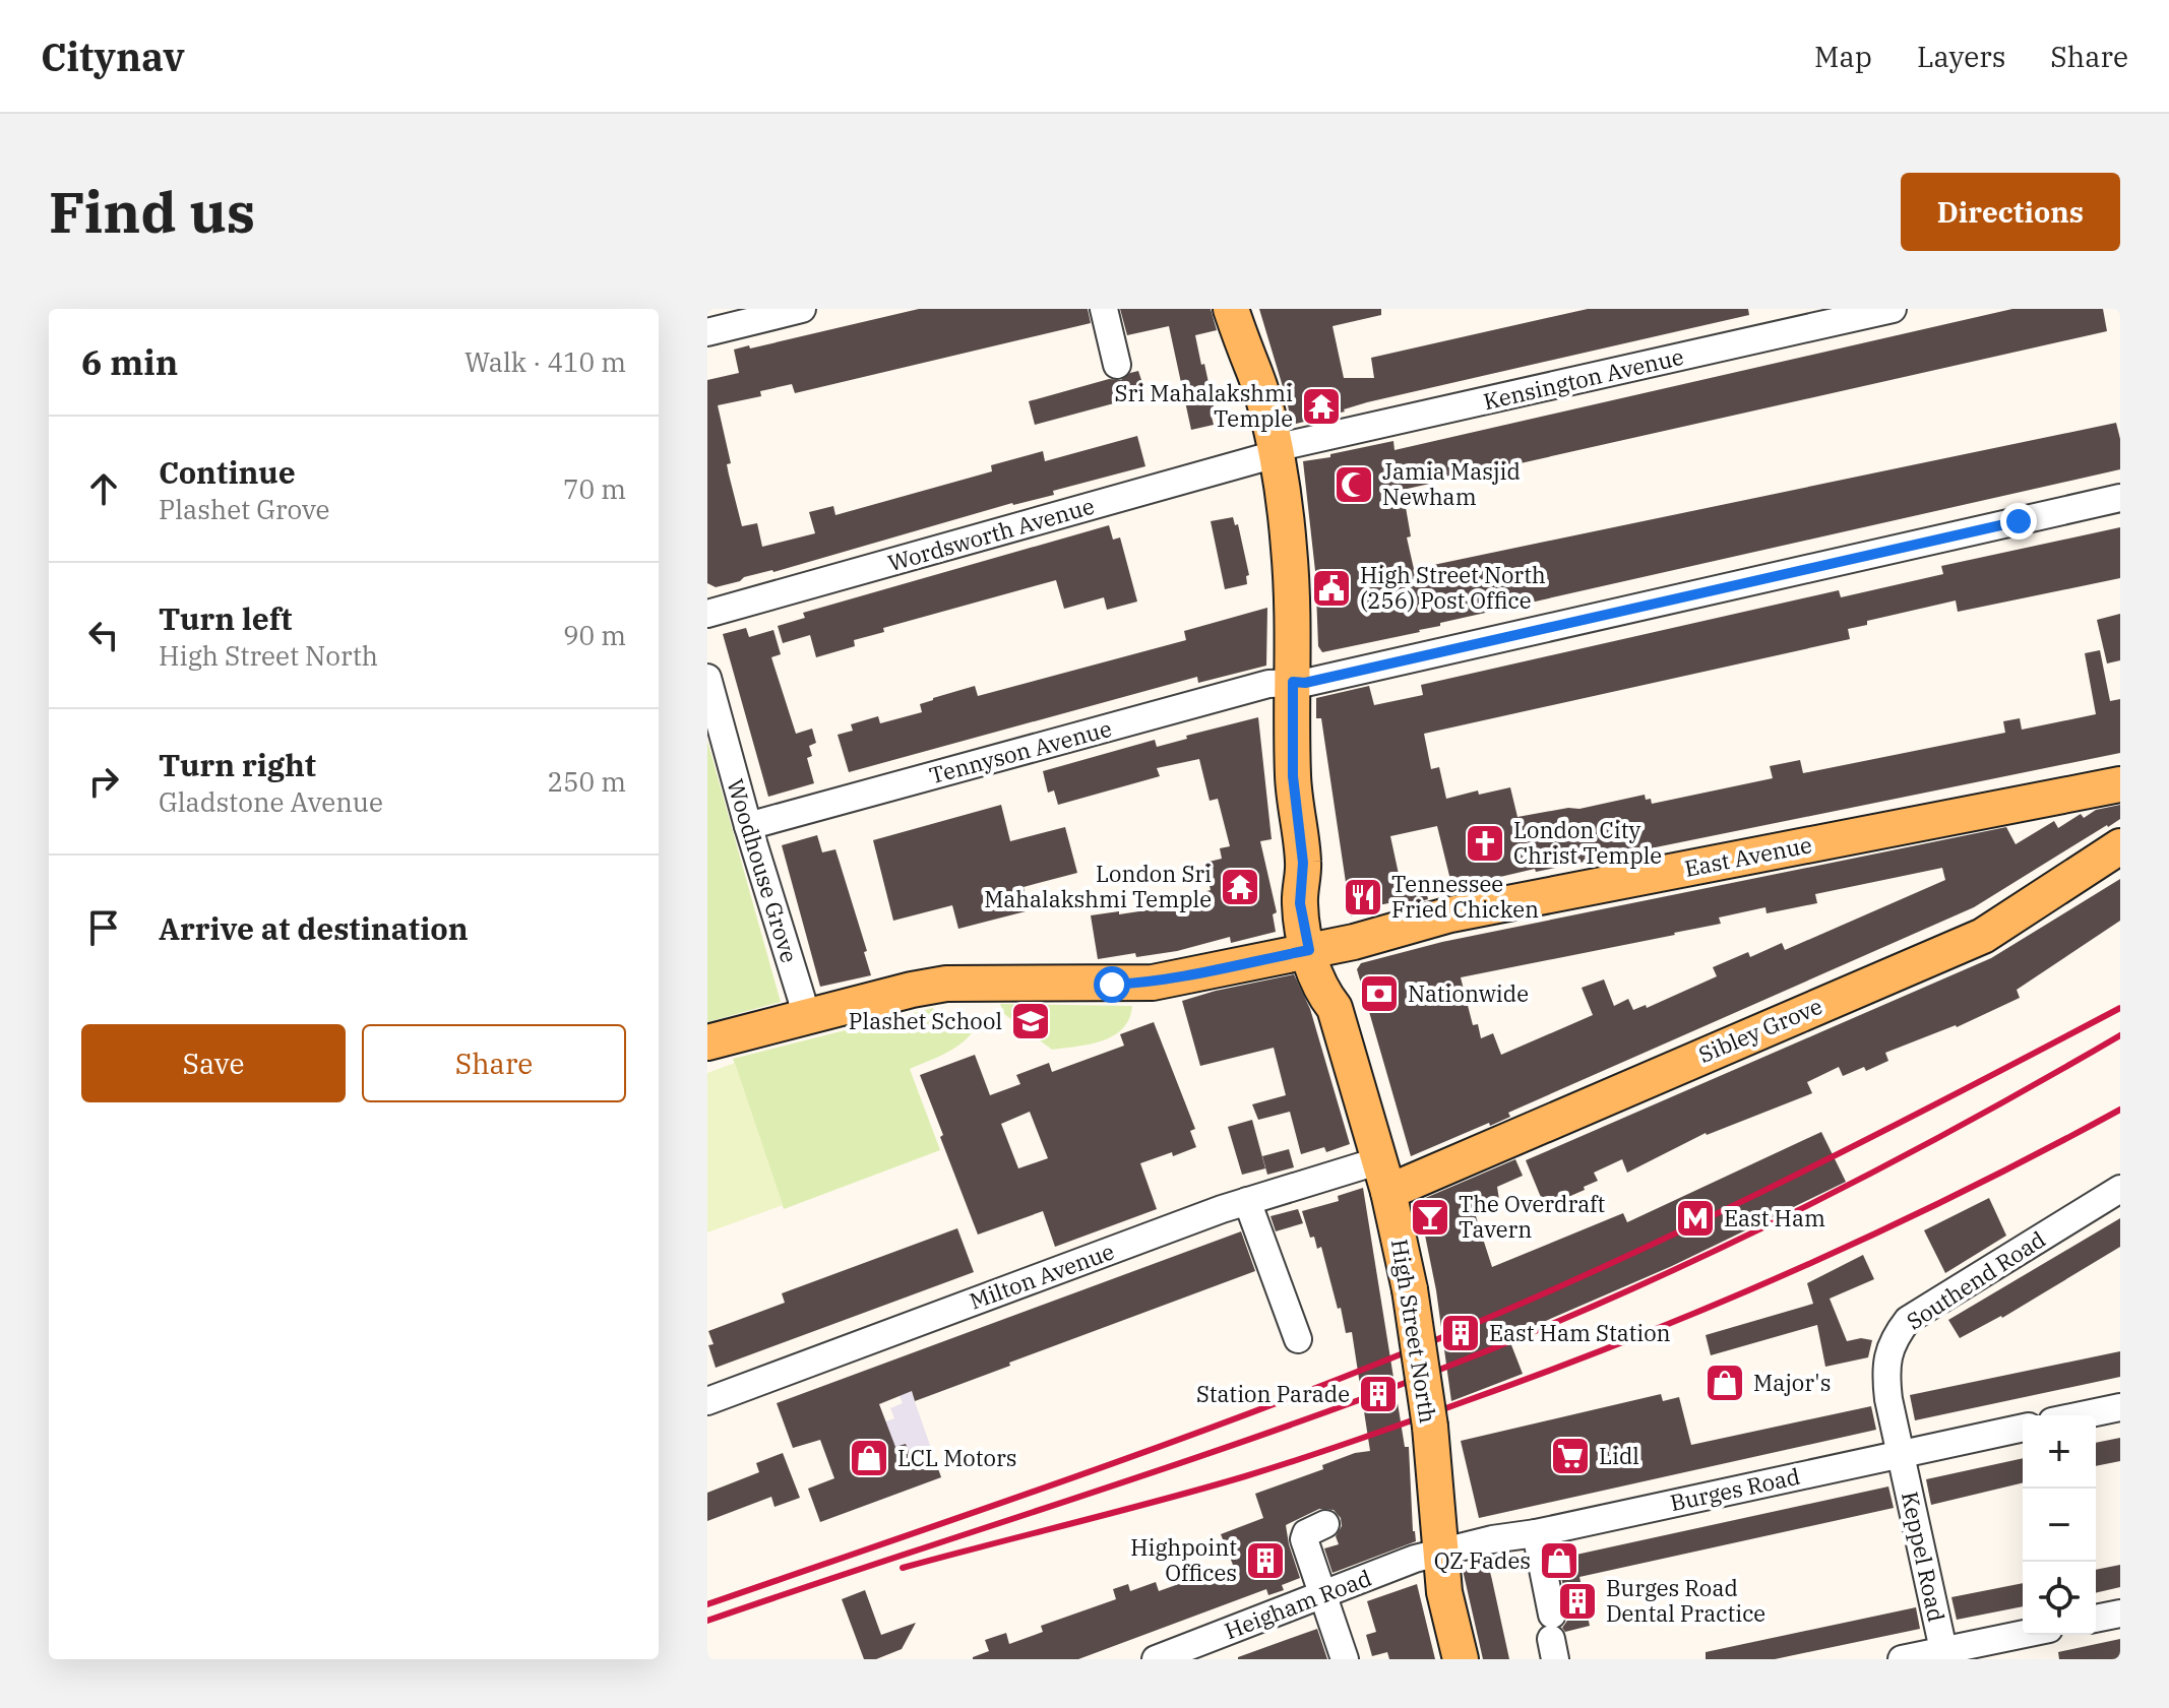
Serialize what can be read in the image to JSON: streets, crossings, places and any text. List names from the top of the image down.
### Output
{
  "streets": {
    "main road": ["East Avenue", "Sibley Grove", "High Street North"],
    "street": [
      "Kensington Avenue",
      "Wordsworth Avenue",
      "Tennyson Avenue",
      "Woodhouse Grove",
      "Milton Avenue",
      "Southend Road",
      "Burges Road",
      "Keppel Road",
      "Heigham Road"
    ]
  },
  "crossings": [
    ["Kensington Avenue", "Wordsworth Avenue"],
    ["Kensington Avenue", "High Street North"],
    ["Wordsworth Avenue", "High Street North"],
    ["Tennyson Avenue", "Woodhouse Grove"],
    ["Tennyson Avenue", "High Street North"],
    ["East Avenue", "Woodhouse Grove"],
    ["East Avenue", "High Street North"],
    ["Sibley Grove", "Milton Avenue"],
    ["Sibley Grove", "High Street North"],
    ["Milton Avenue", "High Street North"],
    ["Southend Road", "Burges Road"],
    ["Southend Road", "Keppel Road"],
    ["High Street North", "Burges Road"],
    ["High Street North", "Heigham Road"],
    ["Burges Road", "Keppel Road"],
    ["Burges Road", "Heigham Road"]
  ],
  "places": {
    "temple": ["Sri Mahalakshmi Temple", "London Sri Mahalakshmi Temple"],
    "mosque": ["Jamia Masjid Newham"],
    "public building": ["High Street North (256) Post Office"],
    "church": ["London City Christ Temple"],
    "restaurant": ["Tennessee Fried Chicken"],
    "bank": ["Nationwide"],
    "school or university": ["Plashet School"],
    "bar": ["The Overdraft Tavern"],
    "metro station": ["East Ham"],
    "building": [
      "East Ham Station",
      "Station Parade",
      "Highpoint Offices",
      "Burges Road Dental Practice"
    ],
    "shop": ["Major's", "LCL Motors", "QZ Fades"],
    "supermarket": ["Lidl"]
  },
  "page": {
    "header": "Citynav",
    "nav": ["Map", "Layers", "Share"],
    "buttons": [
      "Directions",
      ["Save", "Share"]
    ],
    "title": "Find us",
    "heading": ["6 min", "Walk · 410 m"],
    "list": [
      ["Continue", "Plashet Grove", "70 m"],
      ["Turn left", "High Street North", "90 m"],
      ["Turn right", "Gladstone Avenue", "250 m"],
      "Arrive at destination"
    ],
    "map_buttons": ["+", "−"]
  }
}
